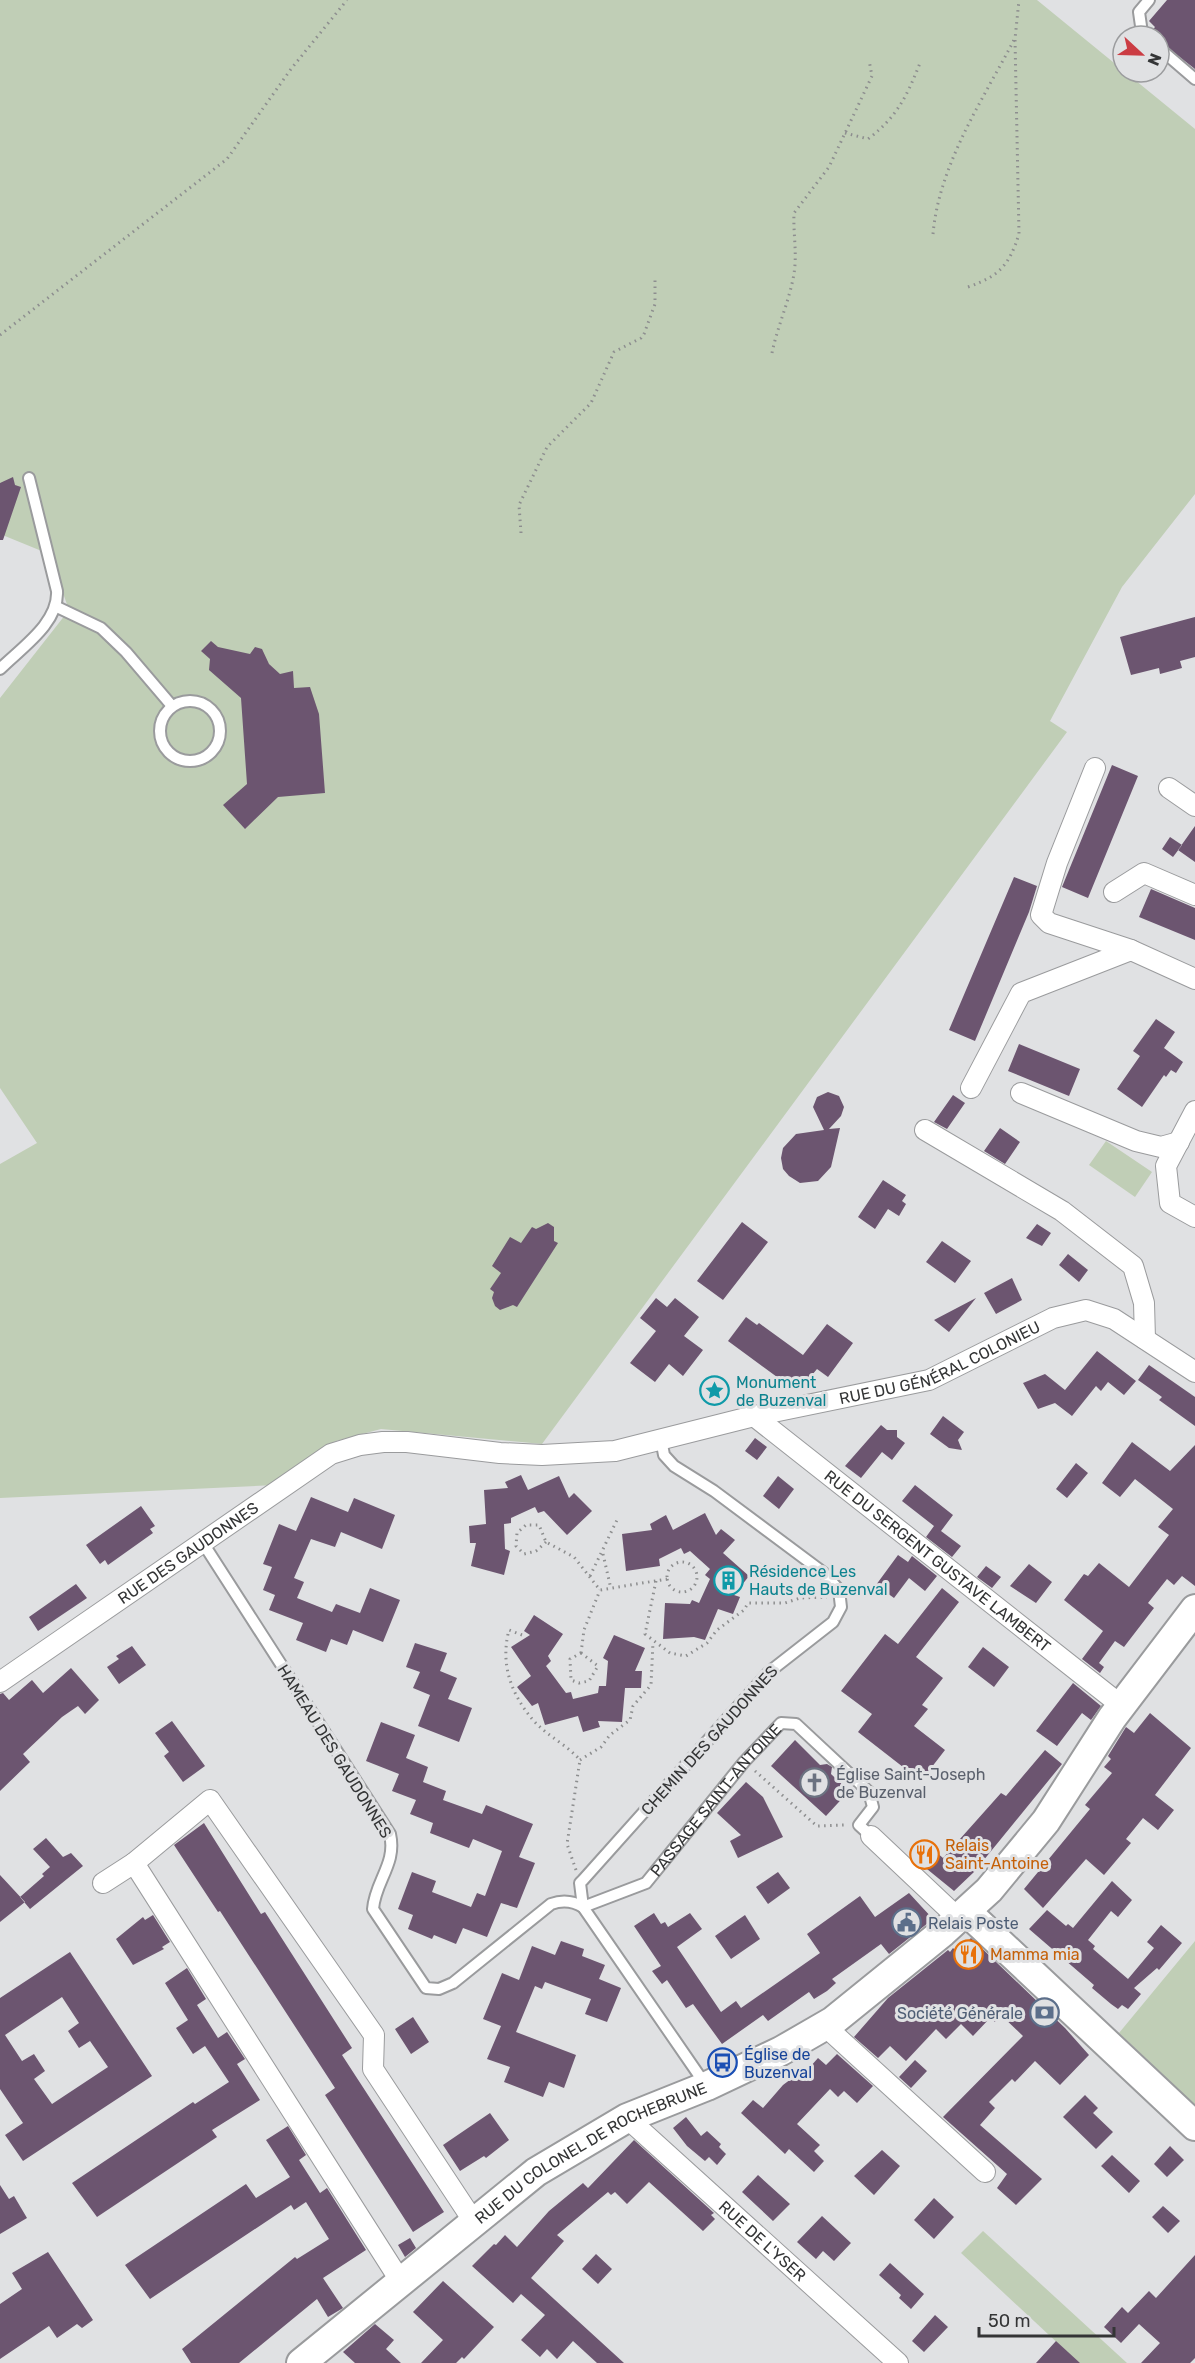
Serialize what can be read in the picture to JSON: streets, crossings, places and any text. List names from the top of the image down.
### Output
{
  "streets": {
    "street": [
      "RUE DU GÉNÉRAL COLONIEU",
      "RUE DES GAUDONNES",
      "RUE DU SERGENT GUSTAVE LAMBERT",
      "RUE DU COLONEL DE ROCHEBRUNE",
      "RUE DE L'YSER"
    ],
    "lane": ["CHEMIN DES GAUDONNES", "HAMEAU DES GAUDONNES", "PASSAGE SAINT-ANTOINE"]
  },
  "crossings": [
    ["RUE DU GÉNÉRAL COLONIEU", "RUE DES GAUDONNES"],
    ["RUE DU GÉNÉRAL COLONIEU", "RUE DU SERGENT GUSTAVE LAMBERT"],
    ["RUE DES GAUDONNES", "HAMEAU DES GAUDONNES"],
    ["RUE DU SERGENT GUSTAVE LAMBERT", "RUE DU COLONEL DE ROCHEBRUNE"],
    ["HAMEAU DES GAUDONNES", "PASSAGE SAINT-ANTOINE"],
    ["RUE DU COLONEL DE ROCHEBRUNE", "RUE DE L'YSER"]
  ],
  "places": {
    "place": ["Monument de Buzenval"],
    "building": ["Résidence Les Hauts de Buzenval"],
    "church": ["Église Saint-Joseph de Buzenval"],
    "restaurant": ["Relais Saint-Antoine", "Mamma mia"],
    "public building": ["Relais Poste"],
    "bank": ["Société Générale"],
    "bus stop": ["Église de Buzenval"]
  },
  "scale_bar": "50 m",
  "north": "right"
}
